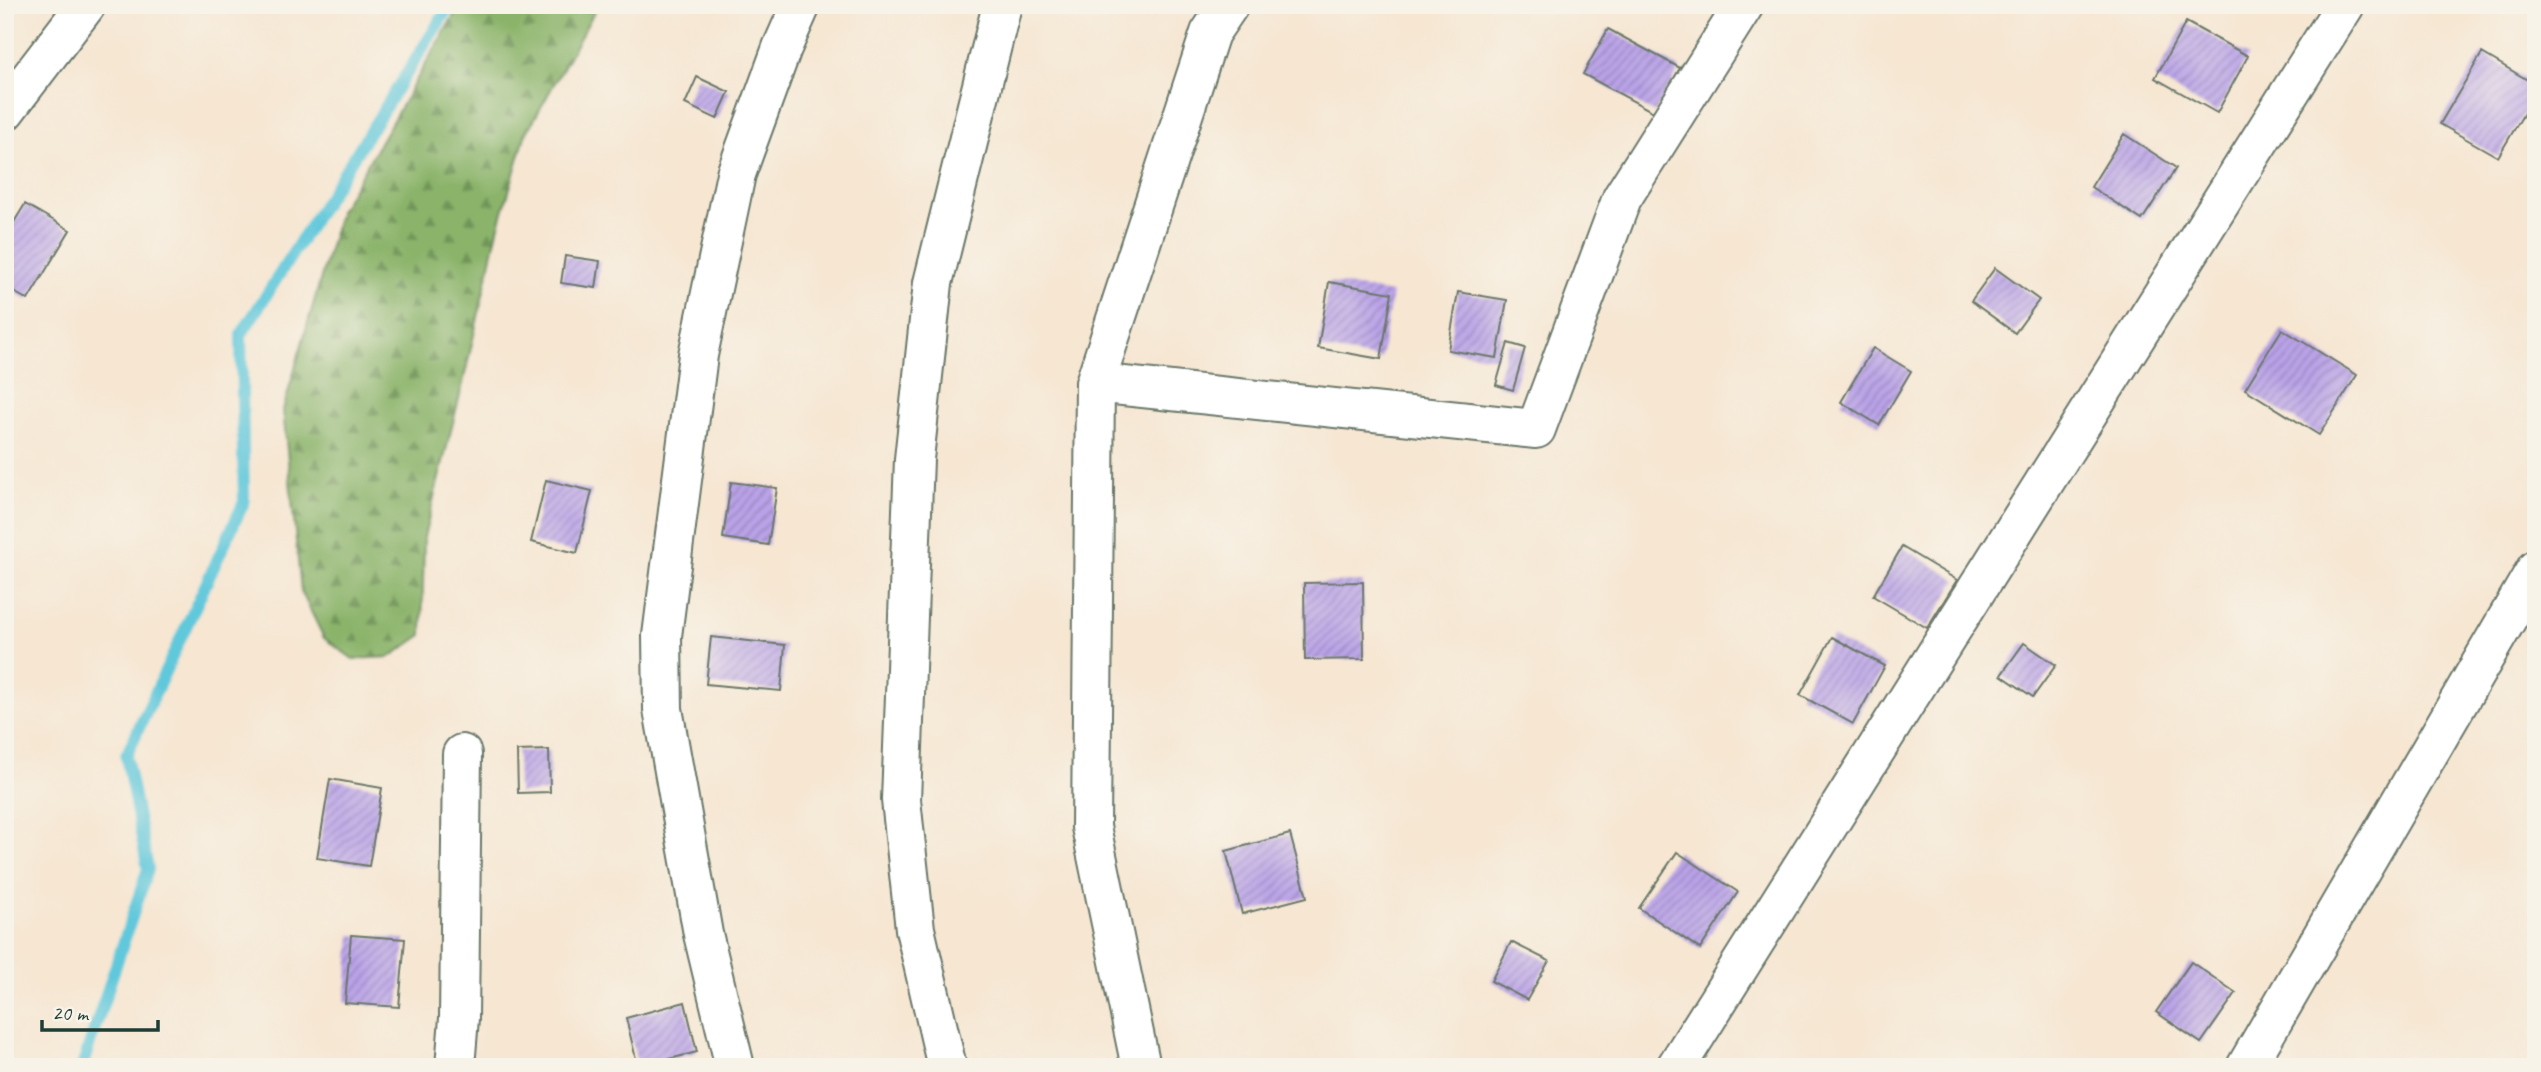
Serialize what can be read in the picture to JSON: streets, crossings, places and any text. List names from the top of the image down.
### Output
{
  "scale_bar": "20 m"
}
